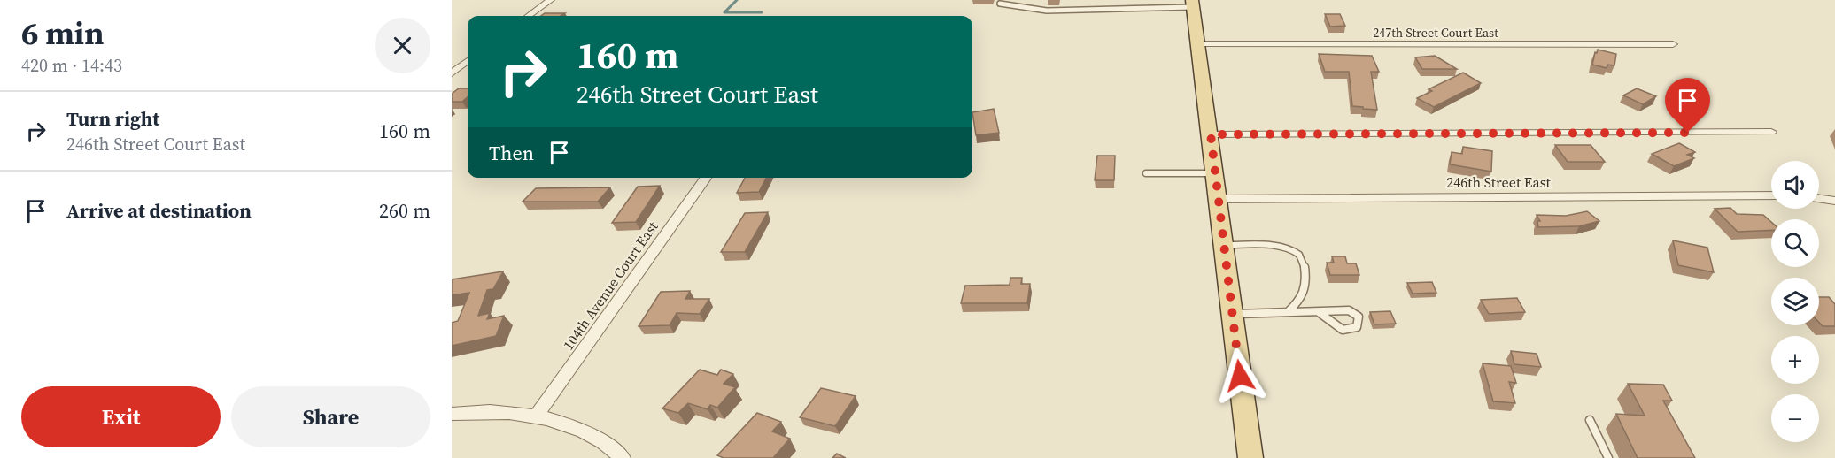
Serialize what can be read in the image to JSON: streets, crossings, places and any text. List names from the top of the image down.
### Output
{
  "streets": {
    "street": ["247th Street Court East", "246th Street East", "104th Avenue Court East"]
  },
  "page": {
    "heading": ["6 min", "420 m · 14:43"],
    "turn": ["160 m", "246th Street Court East"],
    "list": [
      {
        "name": "Turn right",
        "note": "246th Street Court East",
        "value": "160 m"
      },
      {
        "name": "Arrive at destination",
        "value": "260 m"
      }
    ],
    "then": "Then",
    "map_buttons": ["+", "−"],
    "buttons": ["Exit", "Share"]
  }
}
